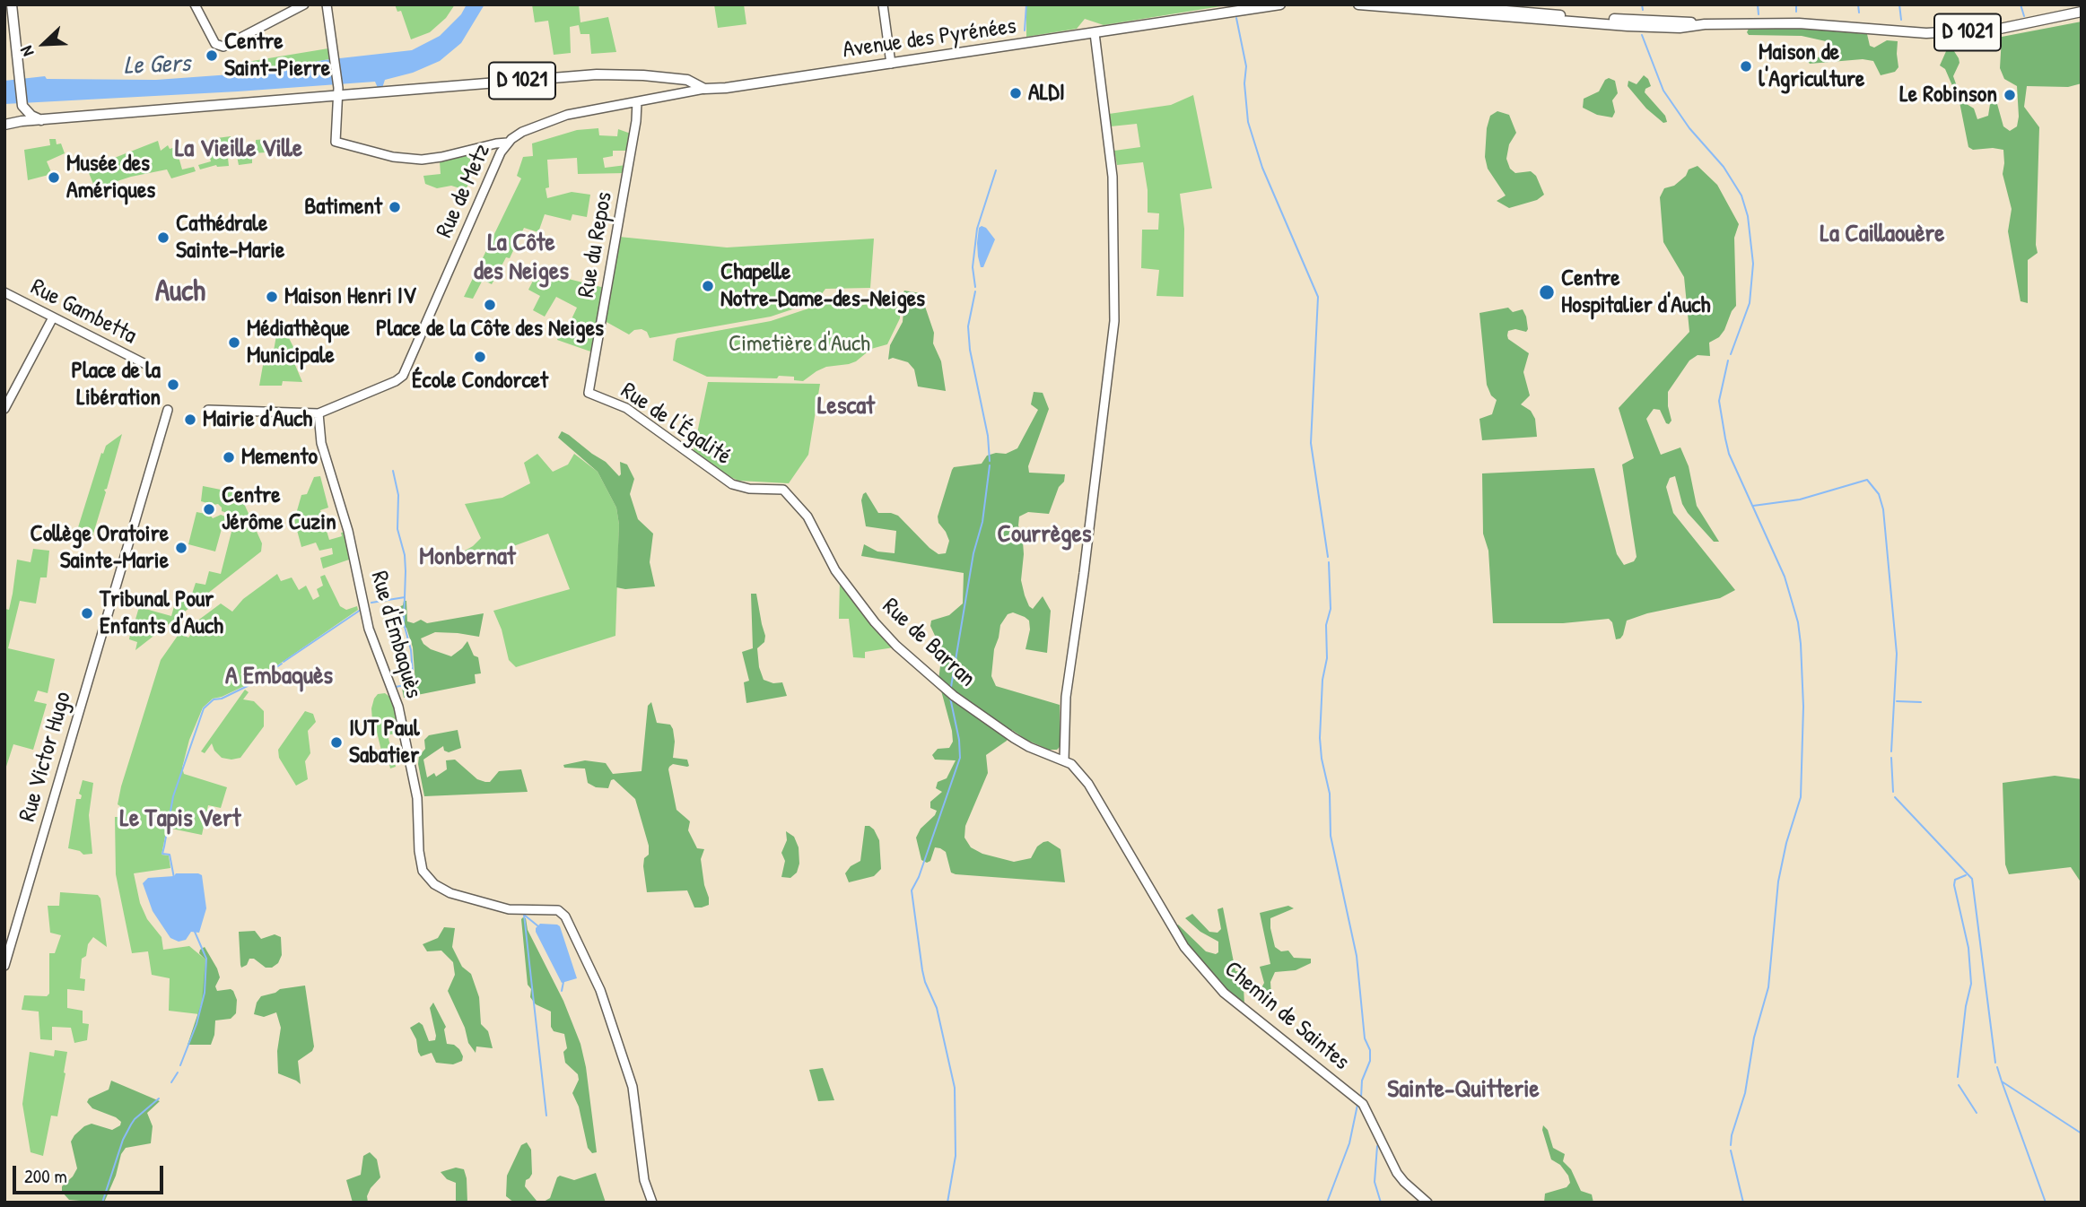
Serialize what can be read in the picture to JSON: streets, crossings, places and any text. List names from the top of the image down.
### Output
{
  "streets": {
    "main road": ["D 1021", "Avenue des Pyrénées"],
    "street": [
      "Rue de Metz",
      "Rue du Repos",
      "Rue Gambetta",
      "Rue de l'Égalité",
      "Rue d'Embaquès",
      "Rue de Barran",
      "Rue Victor Hugo",
      "Chemin de Saintes"
    ]
  },
  "crossings": [
    ["D 1021", "Avenue des Pyrénées"],
    ["D 1021", "Rue de Metz"],
    ["Avenue des Pyrénées", "Rue de Metz"],
    ["Rue de Metz", "Rue du Repos"],
    ["Rue de Metz", "Rue d'Embaquès"],
    ["Rue du Repos", "Rue de l'Égalité"],
    ["Rue de l'Égalité", "Rue de Barran"],
    ["Rue de Barran", "Chemin de Saintes"]
  ],
  "districts": [
    "La Vieille Ville",
    "La Caillaouère",
    "La Côte des Neiges",
    "Auch",
    "Lescat",
    "Courrèges",
    "Monbernat",
    "A Embaquès",
    "Le Tapis Vert",
    "Sainte-Quitterie"
  ],
  "water": ["Le Gers"],
  "parks": ["Cimetière d'Auch"],
  "places": [
    "Centre Saint-Pierre",
    "Maison de l'Agriculture",
    "ALDI",
    "Le Robinson",
    "Musée des Amériques",
    "Batiment",
    "Cathédrale Sainte-Marie",
    "Chapelle Notre-Dame-des-Neiges",
    "Centre Hospitalier d'Auch",
    "Maison Henri IV",
    "Place de la Côte des Neiges",
    "Médiathèque Municipale",
    "École Condorcet",
    "Place de la Libération",
    "Mairie d'Auch",
    "Memento",
    "Centre Jérôme Cuzin",
    "Collège Oratoire Sainte-Marie",
    "Tribunal Pour Enfants d'Auch",
    "IUT Paul Sabatier"
  ],
  "scale_bar": "200 m",
  "north": "bottom left"
}
